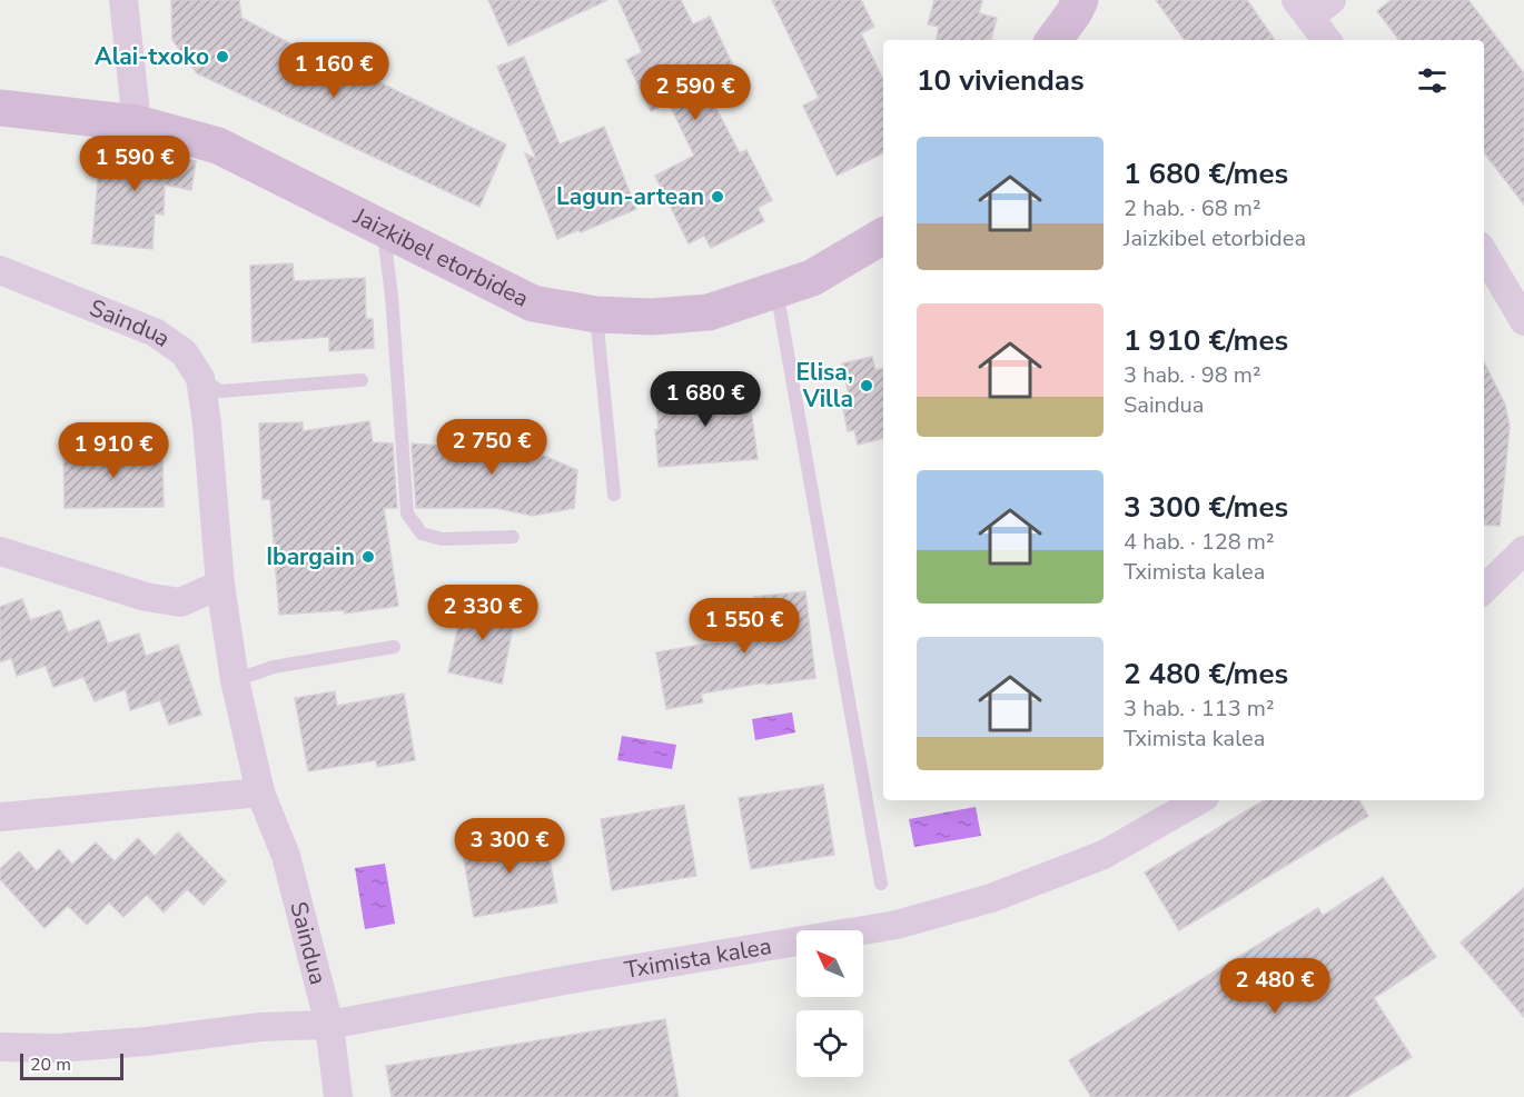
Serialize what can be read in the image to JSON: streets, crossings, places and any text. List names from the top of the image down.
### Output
{
  "streets": {
    "street": ["Jaizkibel etorbidea", "Saindua", "Tximista kalea"]
  },
  "crossings": [
    ["Saindua", "Tximista kalea"]
  ],
  "places": [
    "Alai-txoko",
    "Lagun-artean",
    "Elisa, Villa",
    "Ibargain"
  ],
  "scale_bar": "20 m",
  "north": "top left",
  "page": {
    "heading": "10 viviendas",
    "price": [
      "1 160 €",
      "2 590 €",
      "1 590 €",
      "1 680 €",
      "2 750 €",
      "1 910 €",
      "2 330 €",
      "1 550 €",
      "3 300 €",
      "2 480 €"
    ],
    "list": [
      {
        "name": "1 680 €/mes",
        "note": "2 hab. · 68 m² · Jaizkibel etorbidea"
      },
      {
        "name": "1 910 €/mes",
        "note": "3 hab. · 98 m² · Saindua"
      },
      {
        "name": "3 300 €/mes",
        "note": "4 hab. · 128 m² · Tximista kalea"
      },
      {
        "name": "2 480 €/mes",
        "note": "3 hab. · 113 m² · Tximista kalea"
      }
    ],
    "scale": "20 m"
  }
}
